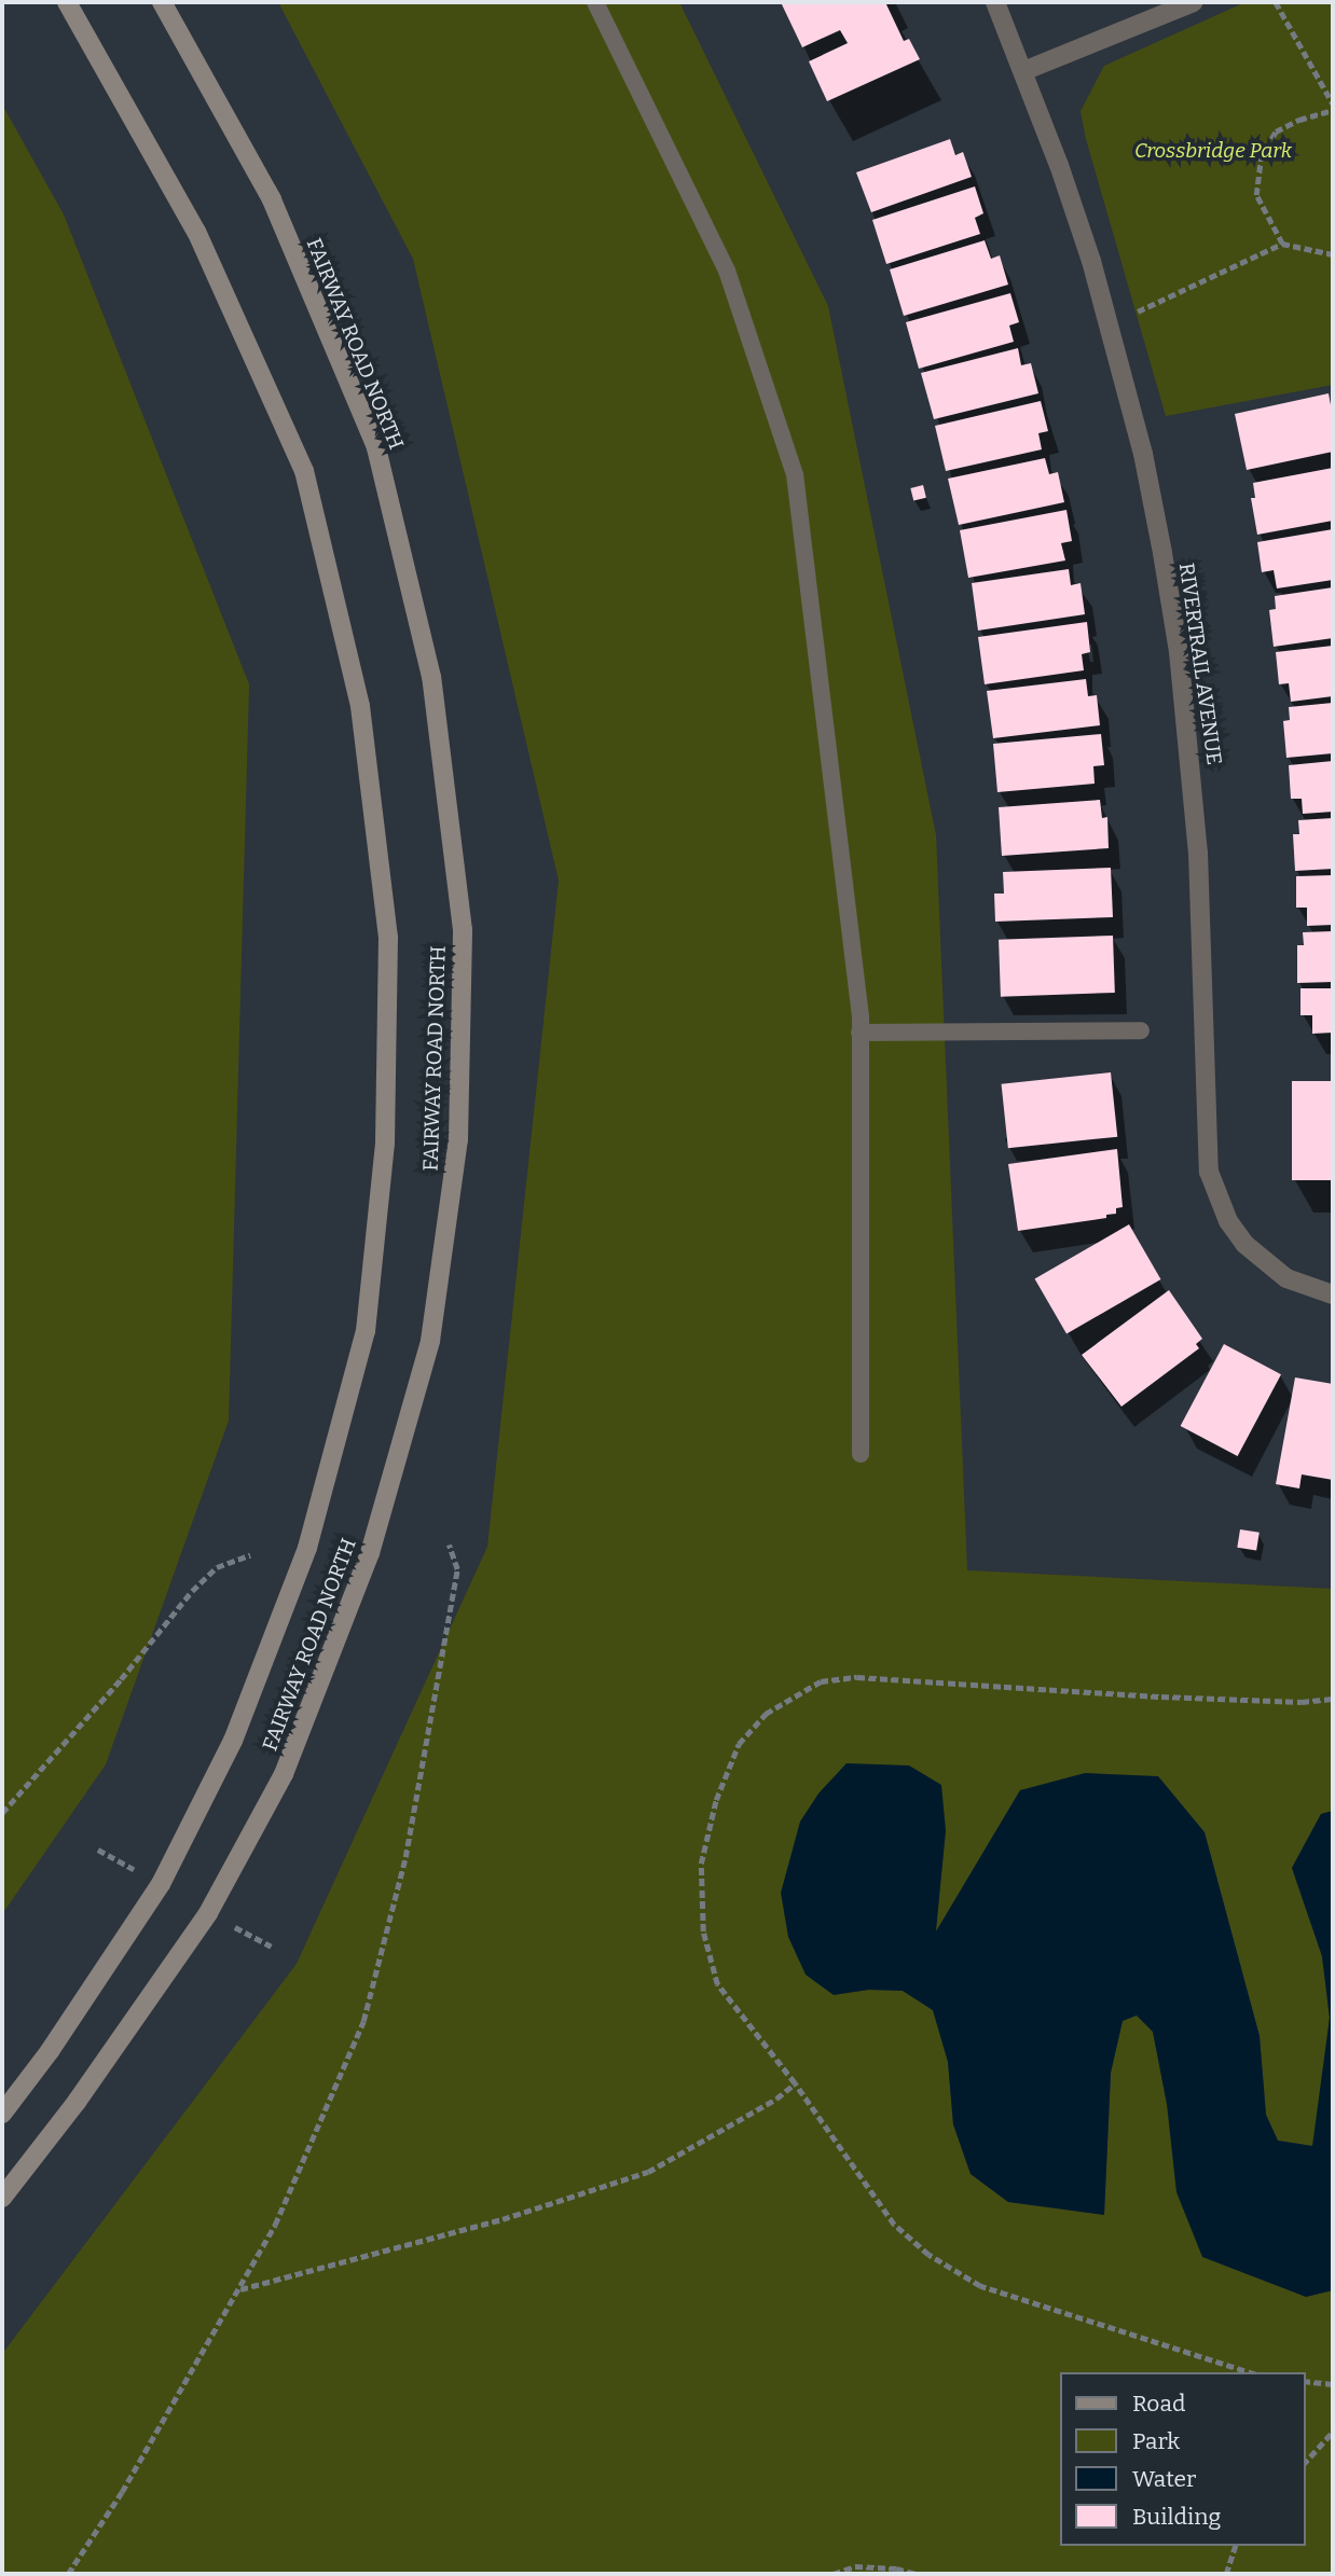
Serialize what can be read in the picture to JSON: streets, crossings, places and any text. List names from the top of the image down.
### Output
{
  "streets": {
    "main road": ["FAIRWAY ROAD NORTH"],
    "street": ["RIVERTRAIL AVENUE"]
  },
  "parks": ["Crossbridge Park"],
  "legend": [
    "Road",
    "Park",
    "Water",
    "Building"
  ]
}
